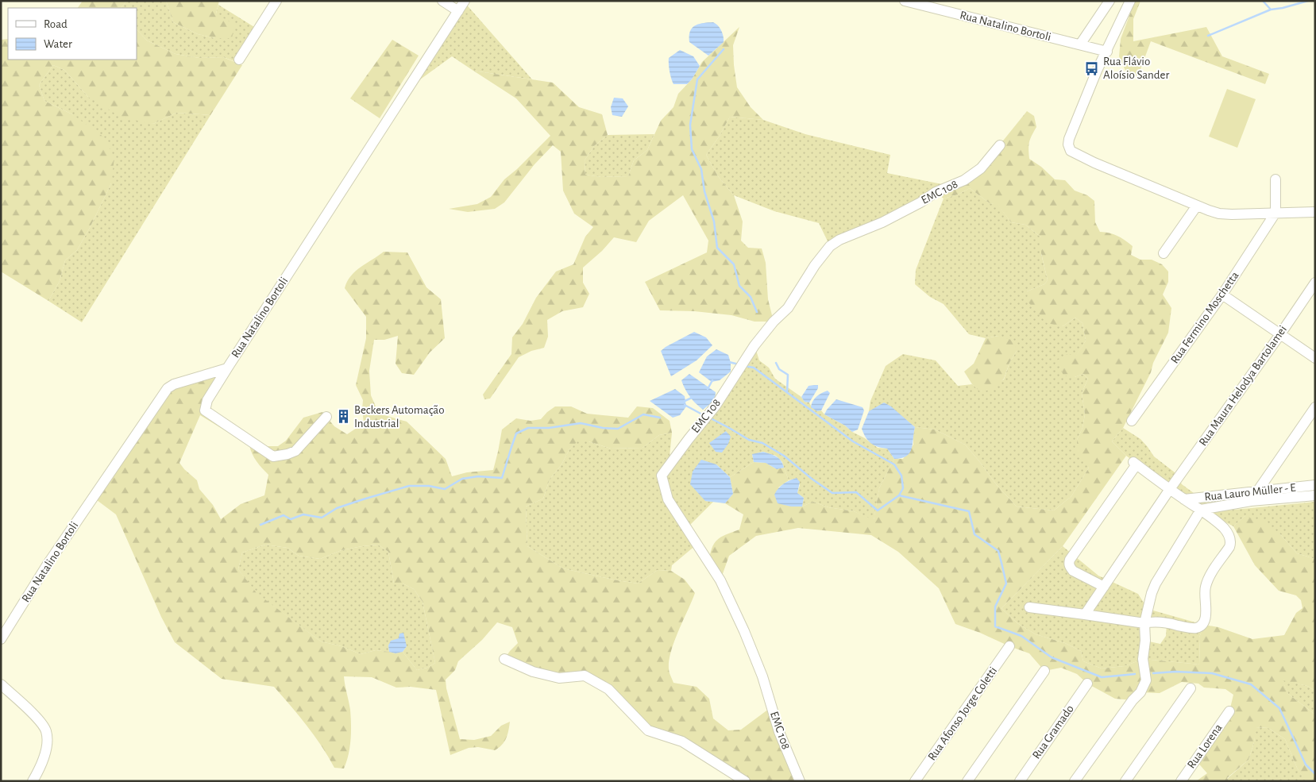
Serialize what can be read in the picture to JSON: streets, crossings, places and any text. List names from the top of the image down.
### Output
{
  "streets": {
    "street": [
      "Rua Natalino Bortoli",
      "EMC 108",
      "Rua Fermino Moschetta",
      "Rua Maura Helodya Bartolamei",
      "Rua Lauro Müller - E",
      "Rua Afonso Jorge Coletti",
      "Rua Gramado",
      "Rua Lorena"
    ]
  },
  "places": {
    "bus stop": ["Rua Flávio Aloísio Sander"],
    "building": ["Beckers Automação Industrial"]
  },
  "legend": ["Road", "Water"]
}
